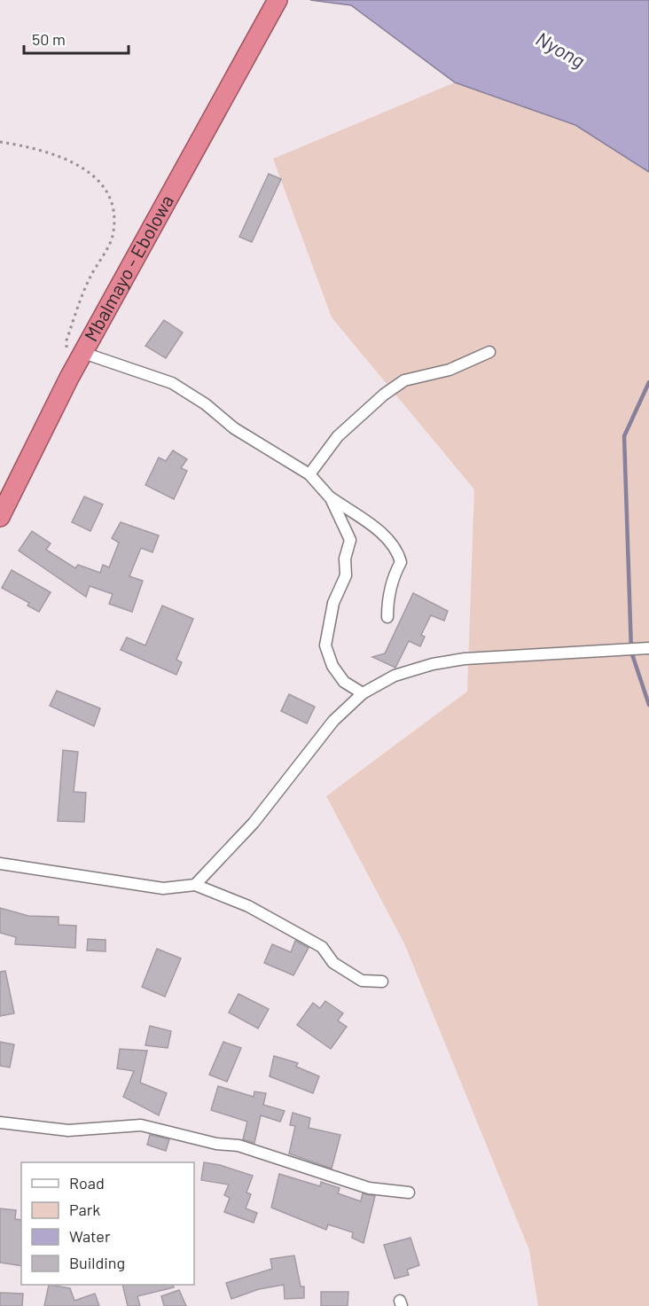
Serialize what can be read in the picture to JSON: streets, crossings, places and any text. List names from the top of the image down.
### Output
{
  "streets": {
    "highway": ["Mbalmayo - Ebolowa"]
  },
  "water": ["Nyong"],
  "legend": [
    "Road",
    "Park",
    "Water",
    "Building"
  ],
  "scale_bar": "50 m"
}
